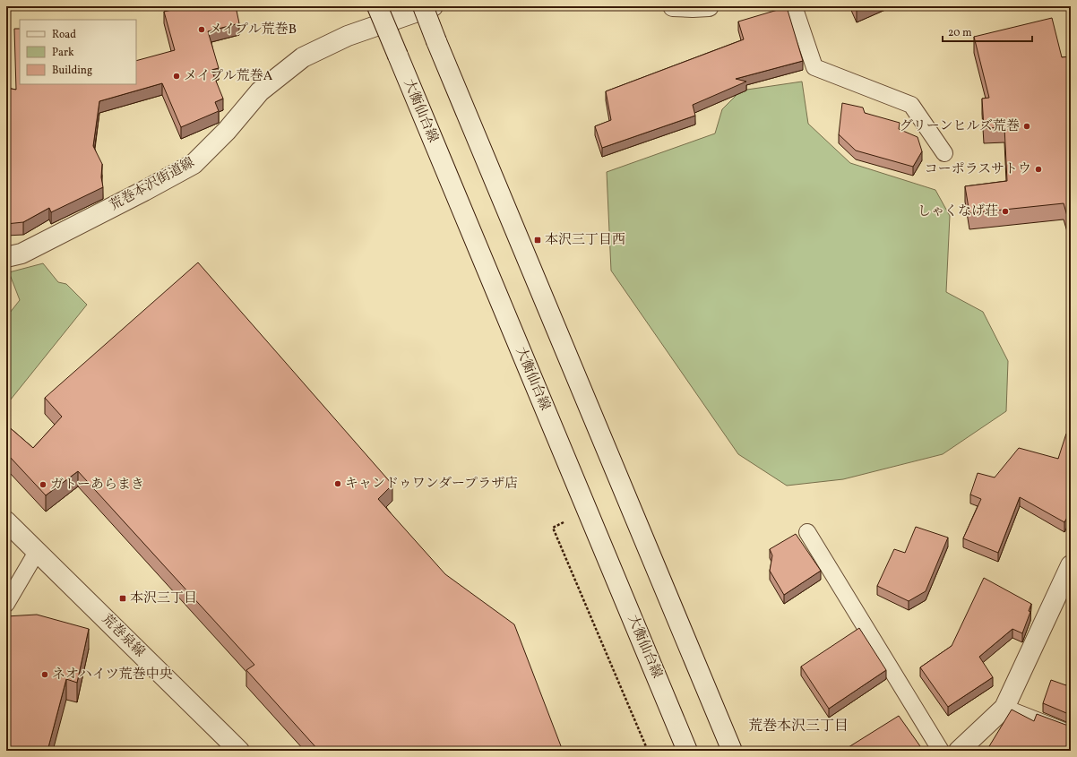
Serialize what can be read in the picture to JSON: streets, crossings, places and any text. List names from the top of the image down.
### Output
{
  "streets": {
    "main road": ["大衡仙台線", "荒巻本沢街道線", "荒巻泉線"]
  },
  "districts": ["荒巻本沢三丁目"],
  "places": {
    "other": [
      "メイプル荒巻B",
      "メイプル荒巻A",
      "グリーンヒルズ荒巻",
      "コーポラスサトウ",
      "しゃくなげ荘",
      "キャンドゥワンダープラザ店",
      "ガトーあらまき",
      "ネオハイツ荒巻中央"
    ],
    "transit": ["本沢三丁目西", "本沢三丁目"]
  },
  "legend": ["Road", "Park", "Building"],
  "scale_bar": "20 m"
}
